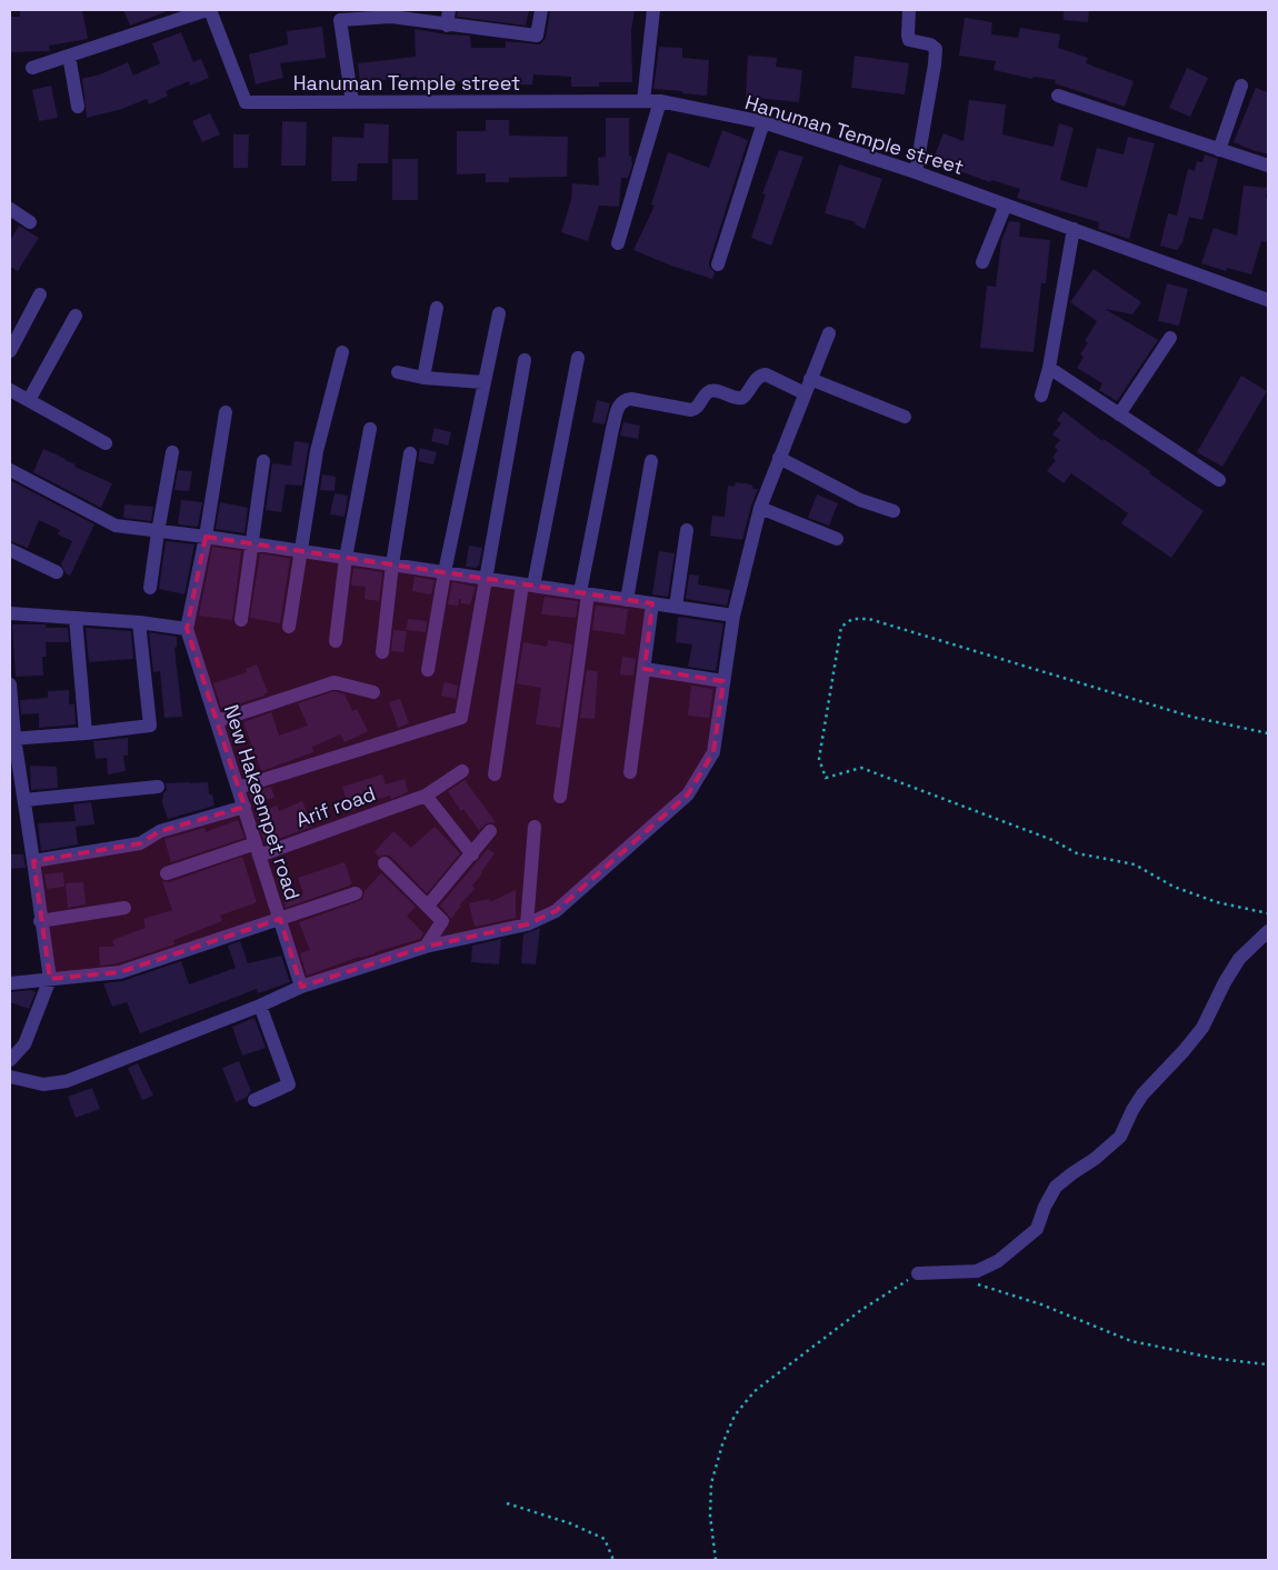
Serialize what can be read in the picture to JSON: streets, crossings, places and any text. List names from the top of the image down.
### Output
{
  "streets": {
    "street": ["Hanuman Temple street", "New Hakeempet road", "Arif road"]
  },
  "crossings": [
    ["New Hakeempet road", "Arif road"]
  ]
}
